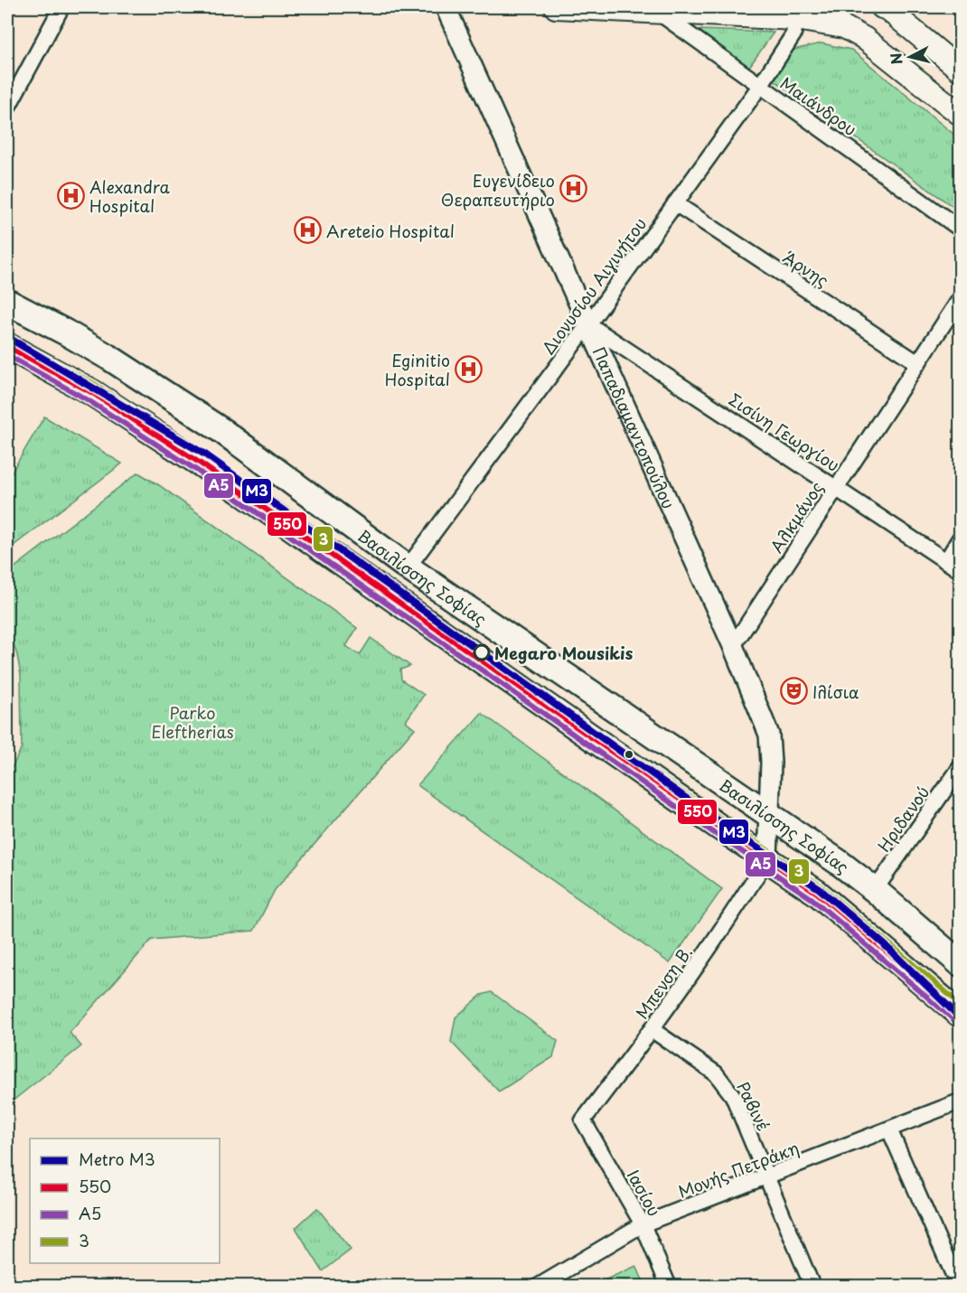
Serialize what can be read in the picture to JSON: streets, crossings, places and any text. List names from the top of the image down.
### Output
{
  "streets": {
    "main road": ["Βασιλίσσης Σοφίας"],
    "street": [
      "Μαιάνδρου",
      "Άρνης",
      "Διονυσίου Αιγινήτου",
      "Παπαδιαμαντοπούλου",
      "Σισίνη Γεωργίου",
      "Αλκμάνος",
      "Ηριδανού",
      "Μπενση Β.",
      "Ραβινέ",
      "Μονής Πετράκη",
      "Ιασίου"
    ]
  },
  "crossings": [
    ["Μαιάνδρου", "Διονυσίου Αιγινήτου"],
    ["Άρνης", "Διονυσίου Αιγινήτου"],
    ["Άρνης", "Αλκμάνος"],
    ["Διονυσίου Αιγινήτου", "Παπαδιαμαντοπούλου"],
    ["Διονυσίου Αιγινήτου", "Σισίνη Γεωργίου"],
    ["Διονυσίου Αιγινήτου", "Βασιλίσσης Σοφίας"],
    ["Παπαδιαμαντοπούλου", "Σισίνη Γεωργίου"],
    ["Παπαδιαμαντοπούλου", "Αλκμάνος"],
    ["Παπαδιαμαντοπούλου", "Βασιλίσσης Σοφίας"],
    ["Παπαδιαμαντοπούλου", "Μπενση Β."],
    ["Σισίνη Γεωργίου", "Αλκμάνος"],
    ["Βασιλίσσης Σοφίας", "Ηριδανού"],
    ["Μπενση Β.", "Ραβινέ"],
    ["Μπενση Β.", "Ιασίου"],
    ["Ραβινέ", "Μονής Πετράκη"],
    ["Μονής Πετράκη", "Ιασίου"]
  ],
  "parks": ["Parko Eleftherias"],
  "places": {
    "hospital": [
      "Ευγενίδειο Θεραπευτήριο",
      "Alexandra Hospital",
      "Areteio Hospital",
      "Eginitio Hospital"
    ],
    "other": ["Megaro Mousikis"],
    "theatre": ["Ιλίσια"]
  },
  "lines": [
    "metro line Μ3",
    "transit line 3",
    "transit line 550",
    "transit line A5"
  ],
  "legend": [
    "Metro Μ3",
    "550",
    "A5",
    "3"
  ],
  "north": "left"
}
